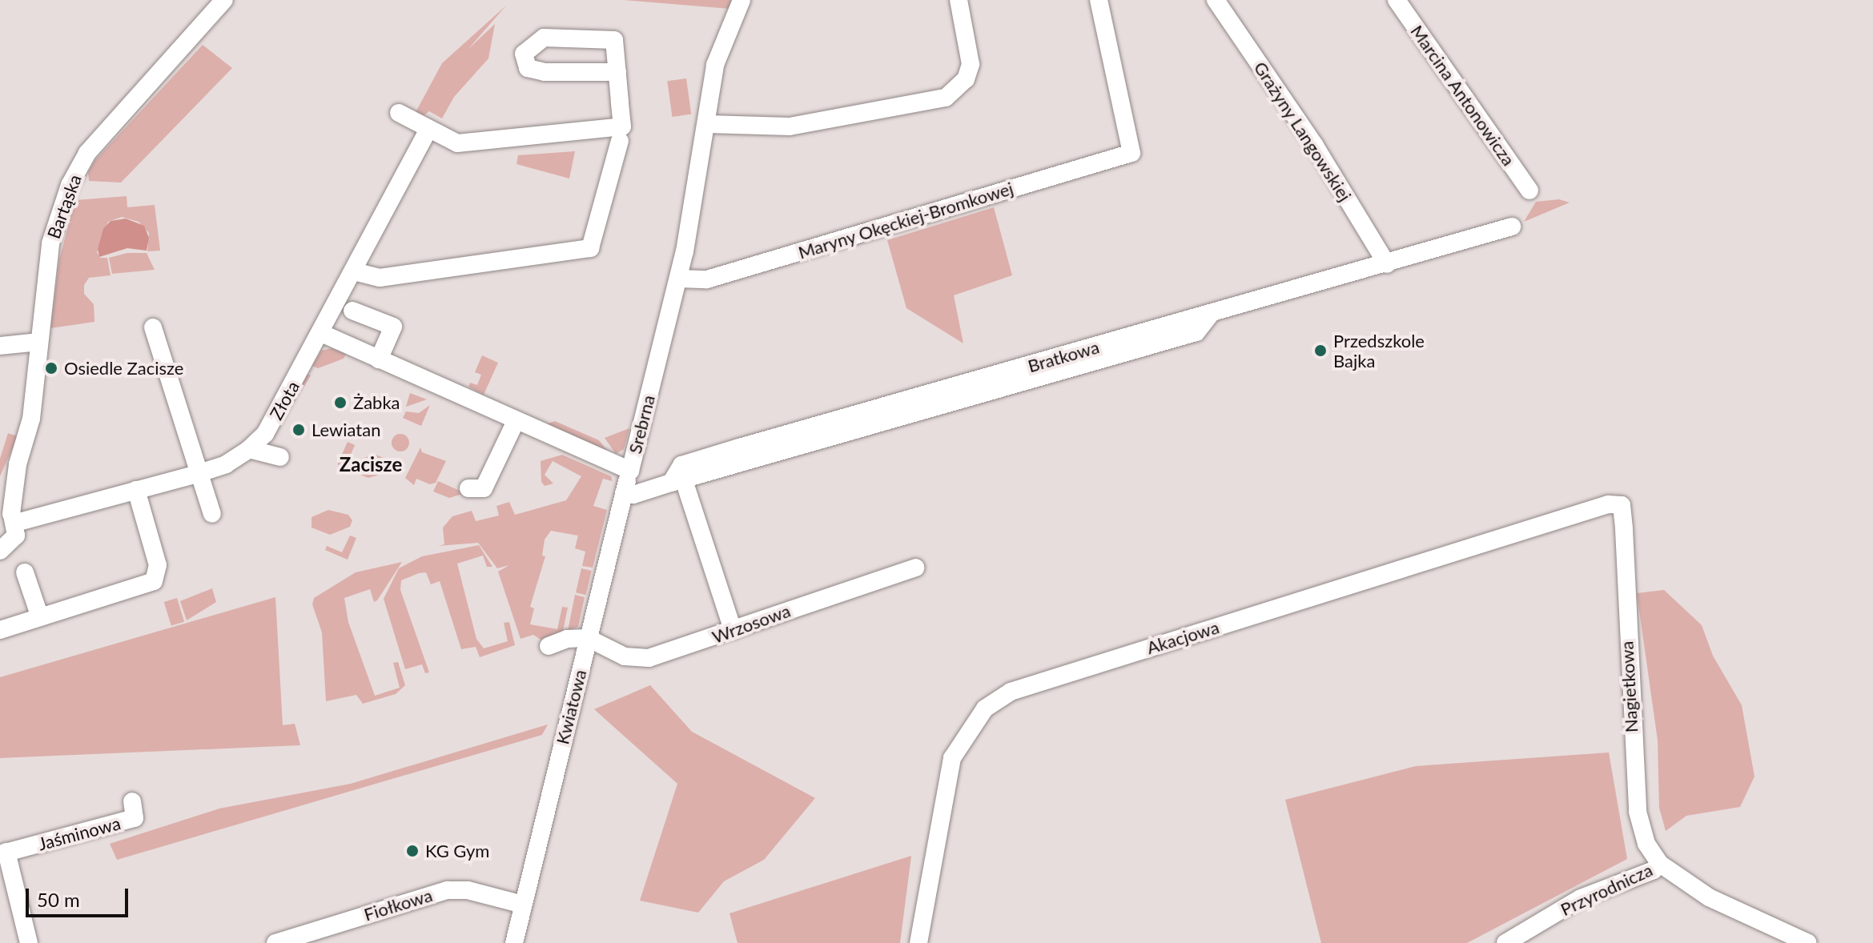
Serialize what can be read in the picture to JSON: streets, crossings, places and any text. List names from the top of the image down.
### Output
{
  "streets": {
    "street": [
      "Marcina Antonowicza",
      "Grażyny Langowskiej",
      "Bartąska",
      "Maryny Okęckiej-Bromkowej",
      "Złota",
      "Srebrna",
      "Wrzosowa",
      "Akacjowa",
      "Nagietkowa",
      "Kwiatowa",
      "Jaśminowa",
      "Przyrodnicza",
      "Fiołkowa"
    ]
  },
  "crossings": [
    ["Bartąska", "Złota"],
    ["Maryny Okęckiej-Bromkowej", "Srebrna"],
    ["Złota", "Srebrna"],
    ["Srebrna", "Kwiatowa"],
    ["Wrzosowa", "Kwiatowa"],
    ["Akacjowa", "Nagietkowa"],
    ["Nagietkowa", "Przyrodnicza"],
    ["Kwiatowa", "Fiołkowa"]
  ],
  "districts": ["Zacisze"],
  "places": [
    "Przedszkole Bajka",
    "Osiedle Zacisze",
    "Żabka",
    "Lewiatan",
    "KG Gym"
  ],
  "scale_bar": "50 m"
}
